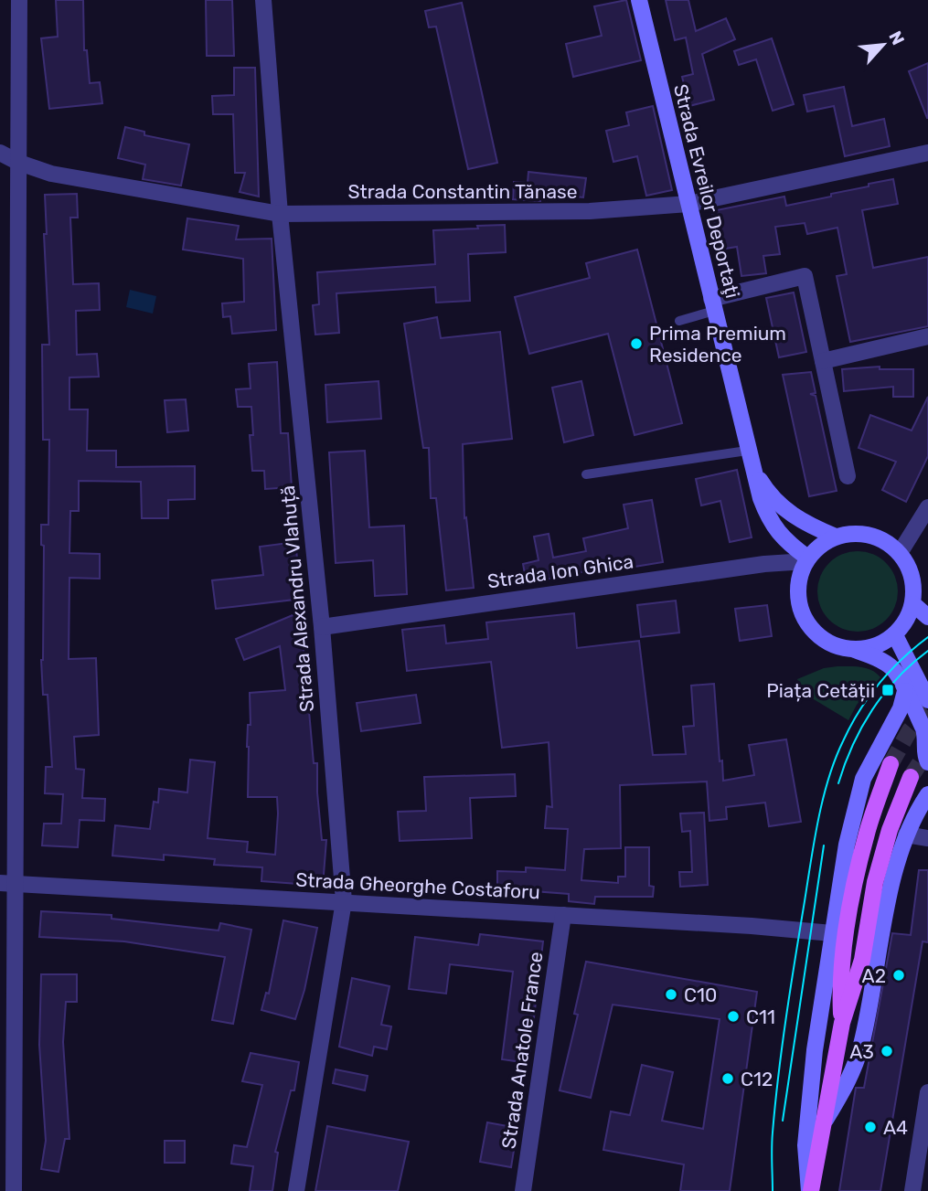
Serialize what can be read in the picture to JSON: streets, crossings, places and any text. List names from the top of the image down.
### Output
{
  "streets": {
    "main road": ["Strada Evreilor Deportaţi"],
    "street": [
      "Strada Constantin Tănase",
      "Strada Ion Ghica",
      "Strada Alexandru Vlahuță",
      "Strada Gheorghe Costaforu",
      "Strada Anatole France"
    ]
  },
  "crossings": [
    ["Strada Constantin Tănase", "Strada Evreilor Deportaţi"],
    ["Strada Constantin Tănase", "Strada Alexandru Vlahuță"],
    ["Strada Evreilor Deportaţi", "Strada Ion Ghica"],
    ["Strada Ion Ghica", "Strada Alexandru Vlahuță"],
    ["Strada Alexandru Vlahuță", "Strada Gheorghe Costaforu"],
    ["Strada Gheorghe Costaforu", "Strada Anatole France"]
  ],
  "places": {
    "other": [
      "Prima Premium Residence",
      "A2",
      "C10",
      "C11",
      "A3",
      "C12",
      "A4"
    ],
    "transit": ["Piața Cetății"]
  },
  "north": "top right"
}
